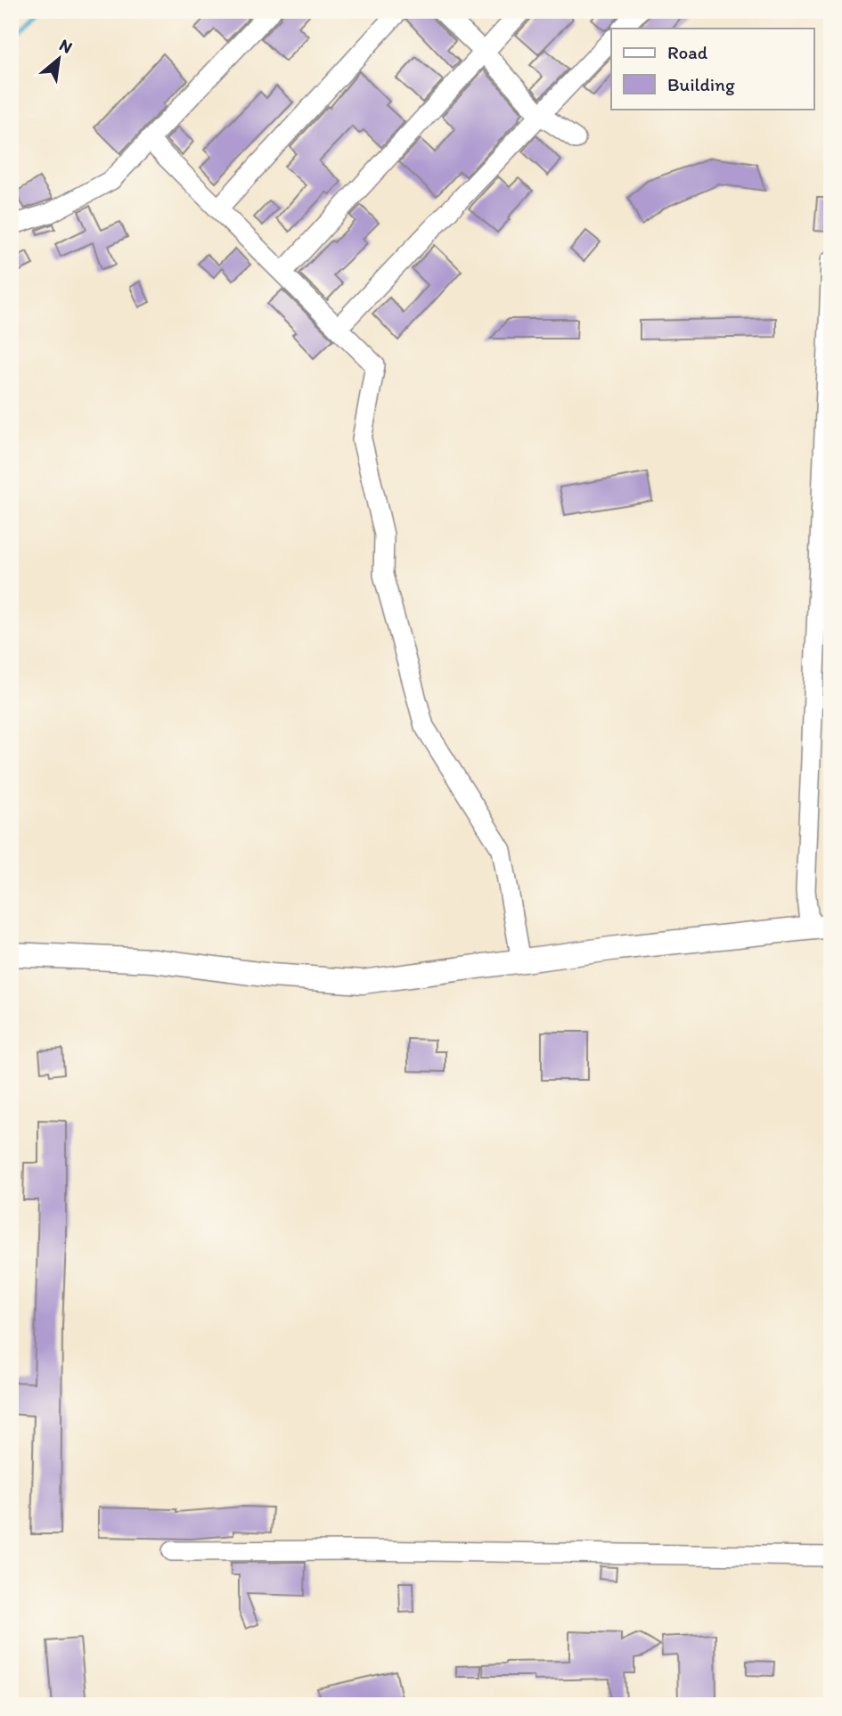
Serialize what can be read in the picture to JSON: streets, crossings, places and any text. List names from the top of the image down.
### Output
{
  "legend": ["Road", "Building"],
  "north": "top right"
}
